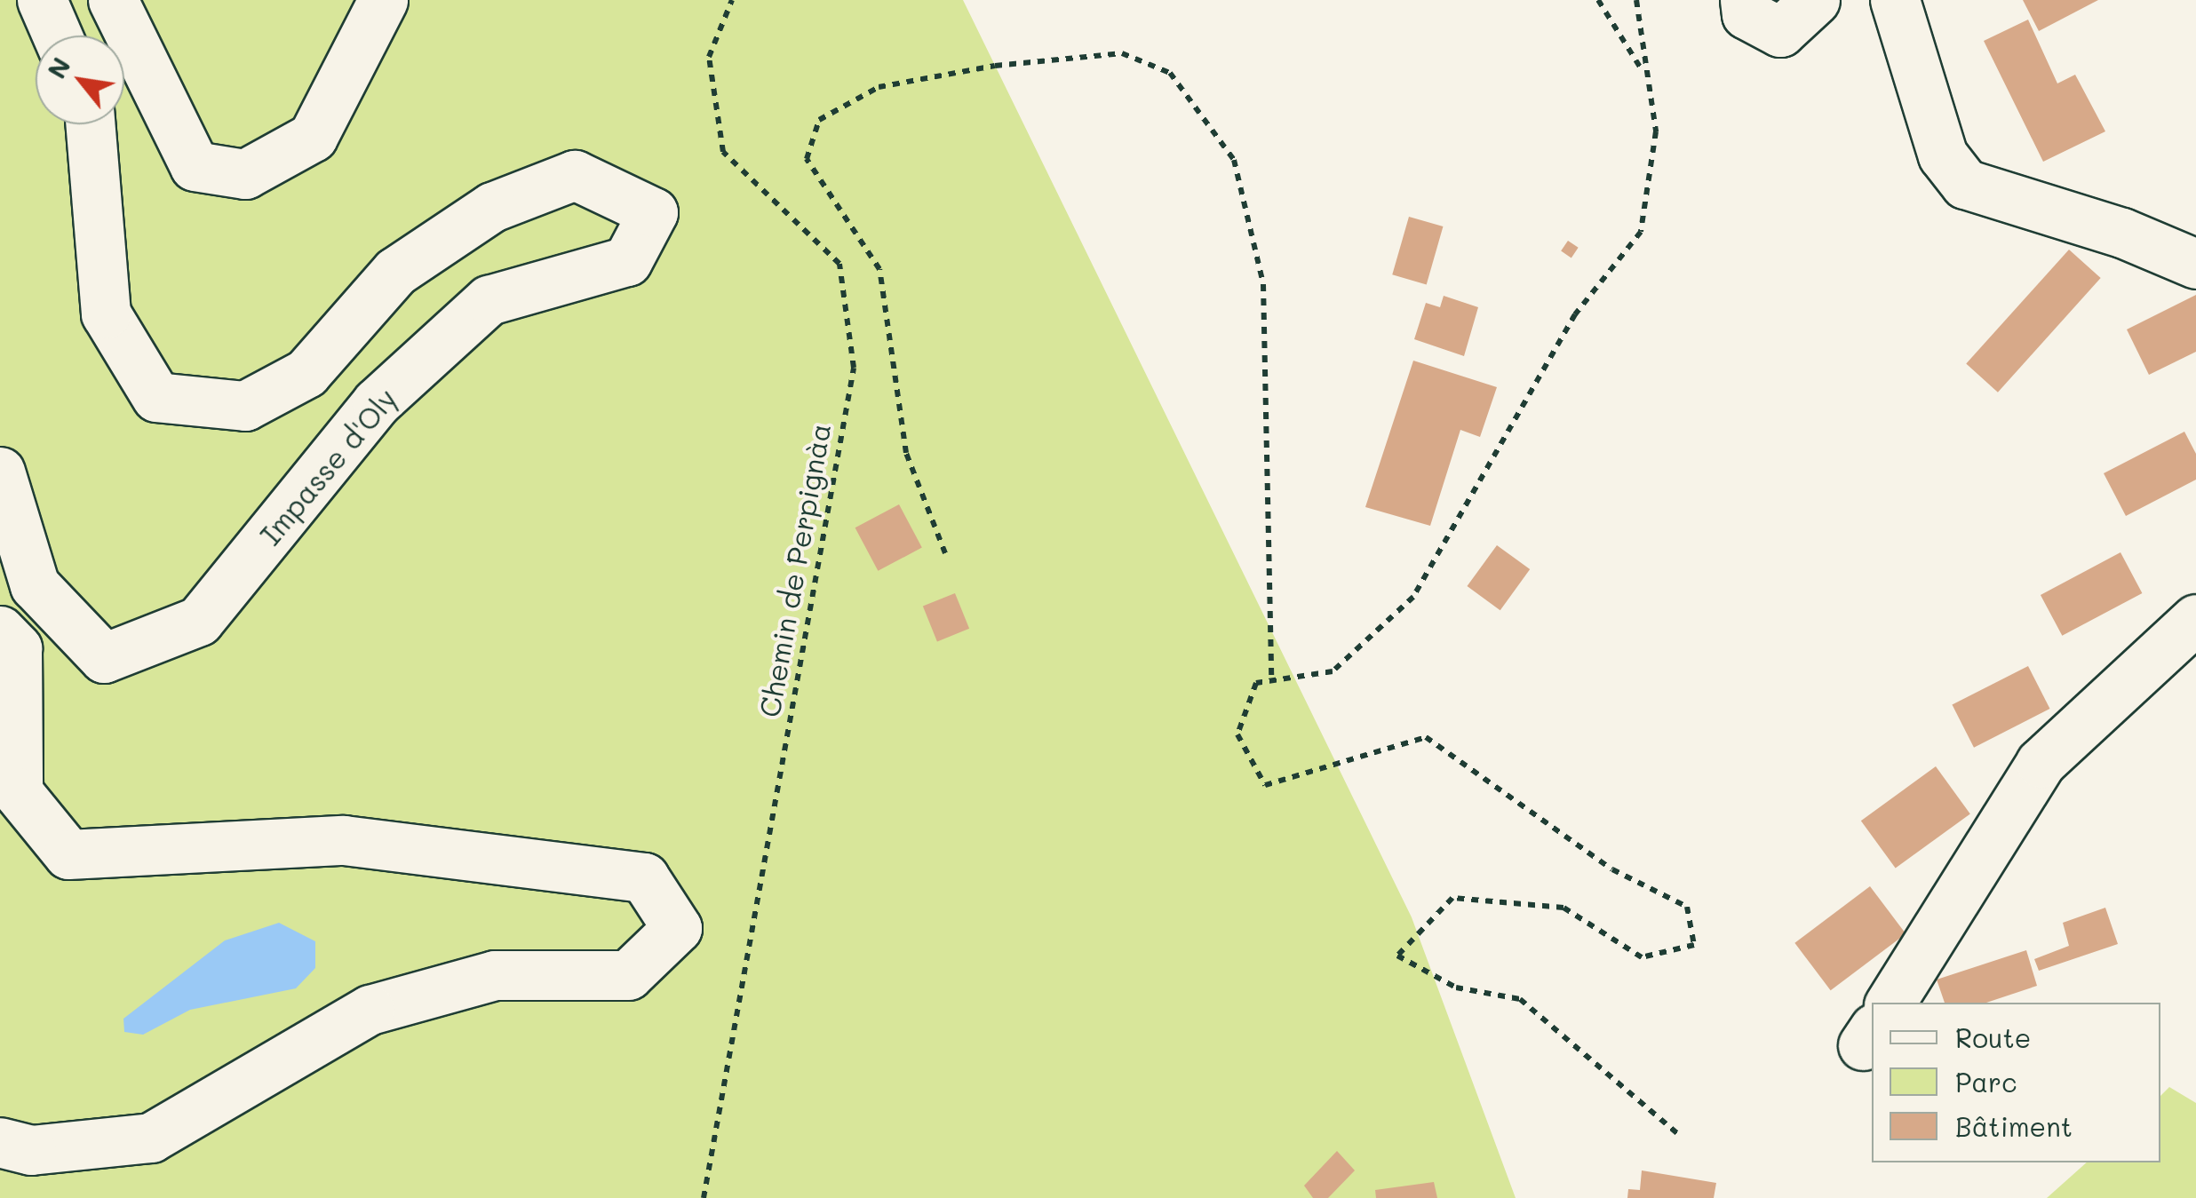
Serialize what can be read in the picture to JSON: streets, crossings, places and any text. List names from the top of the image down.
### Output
{
  "streets": {
    "lane": ["Impasse d'Oly"],
    "path": ["Chemin de Perpignàa"]
  },
  "legend": ["Route", "Parc", "Bâtiment"],
  "north": "top left"
}
